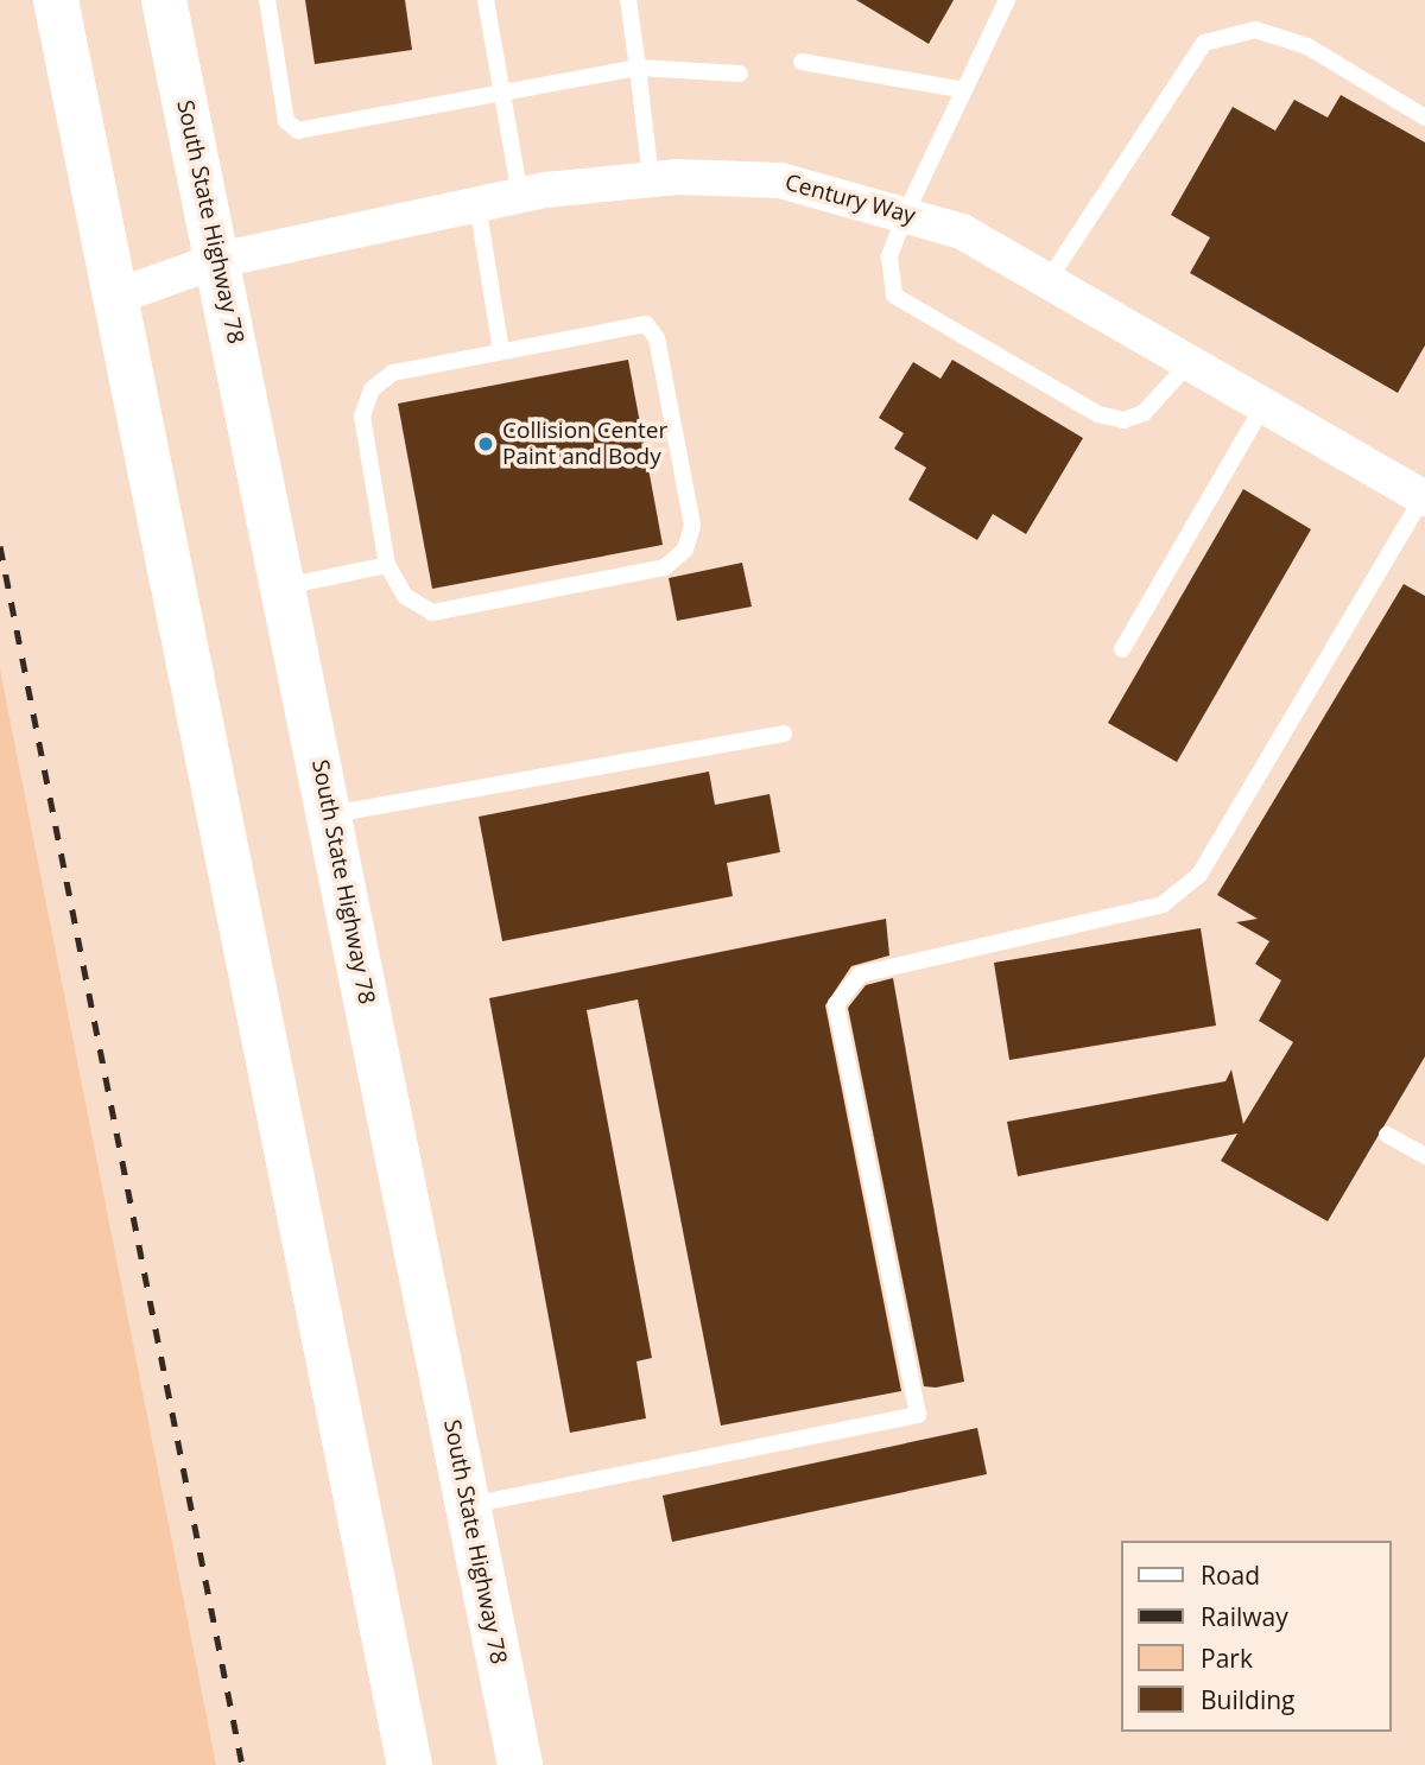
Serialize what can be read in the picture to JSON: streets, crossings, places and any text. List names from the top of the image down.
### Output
{
  "streets": {
    "main road": ["South State Highway 78"],
    "street": ["Century Way"]
  },
  "crossings": [
    ["Century Way", "South State Highway 78"]
  ],
  "places": ["Collision Center Paint and Body"],
  "legend": [
    "Road",
    "Railway",
    "Park",
    "Building"
  ]
}
